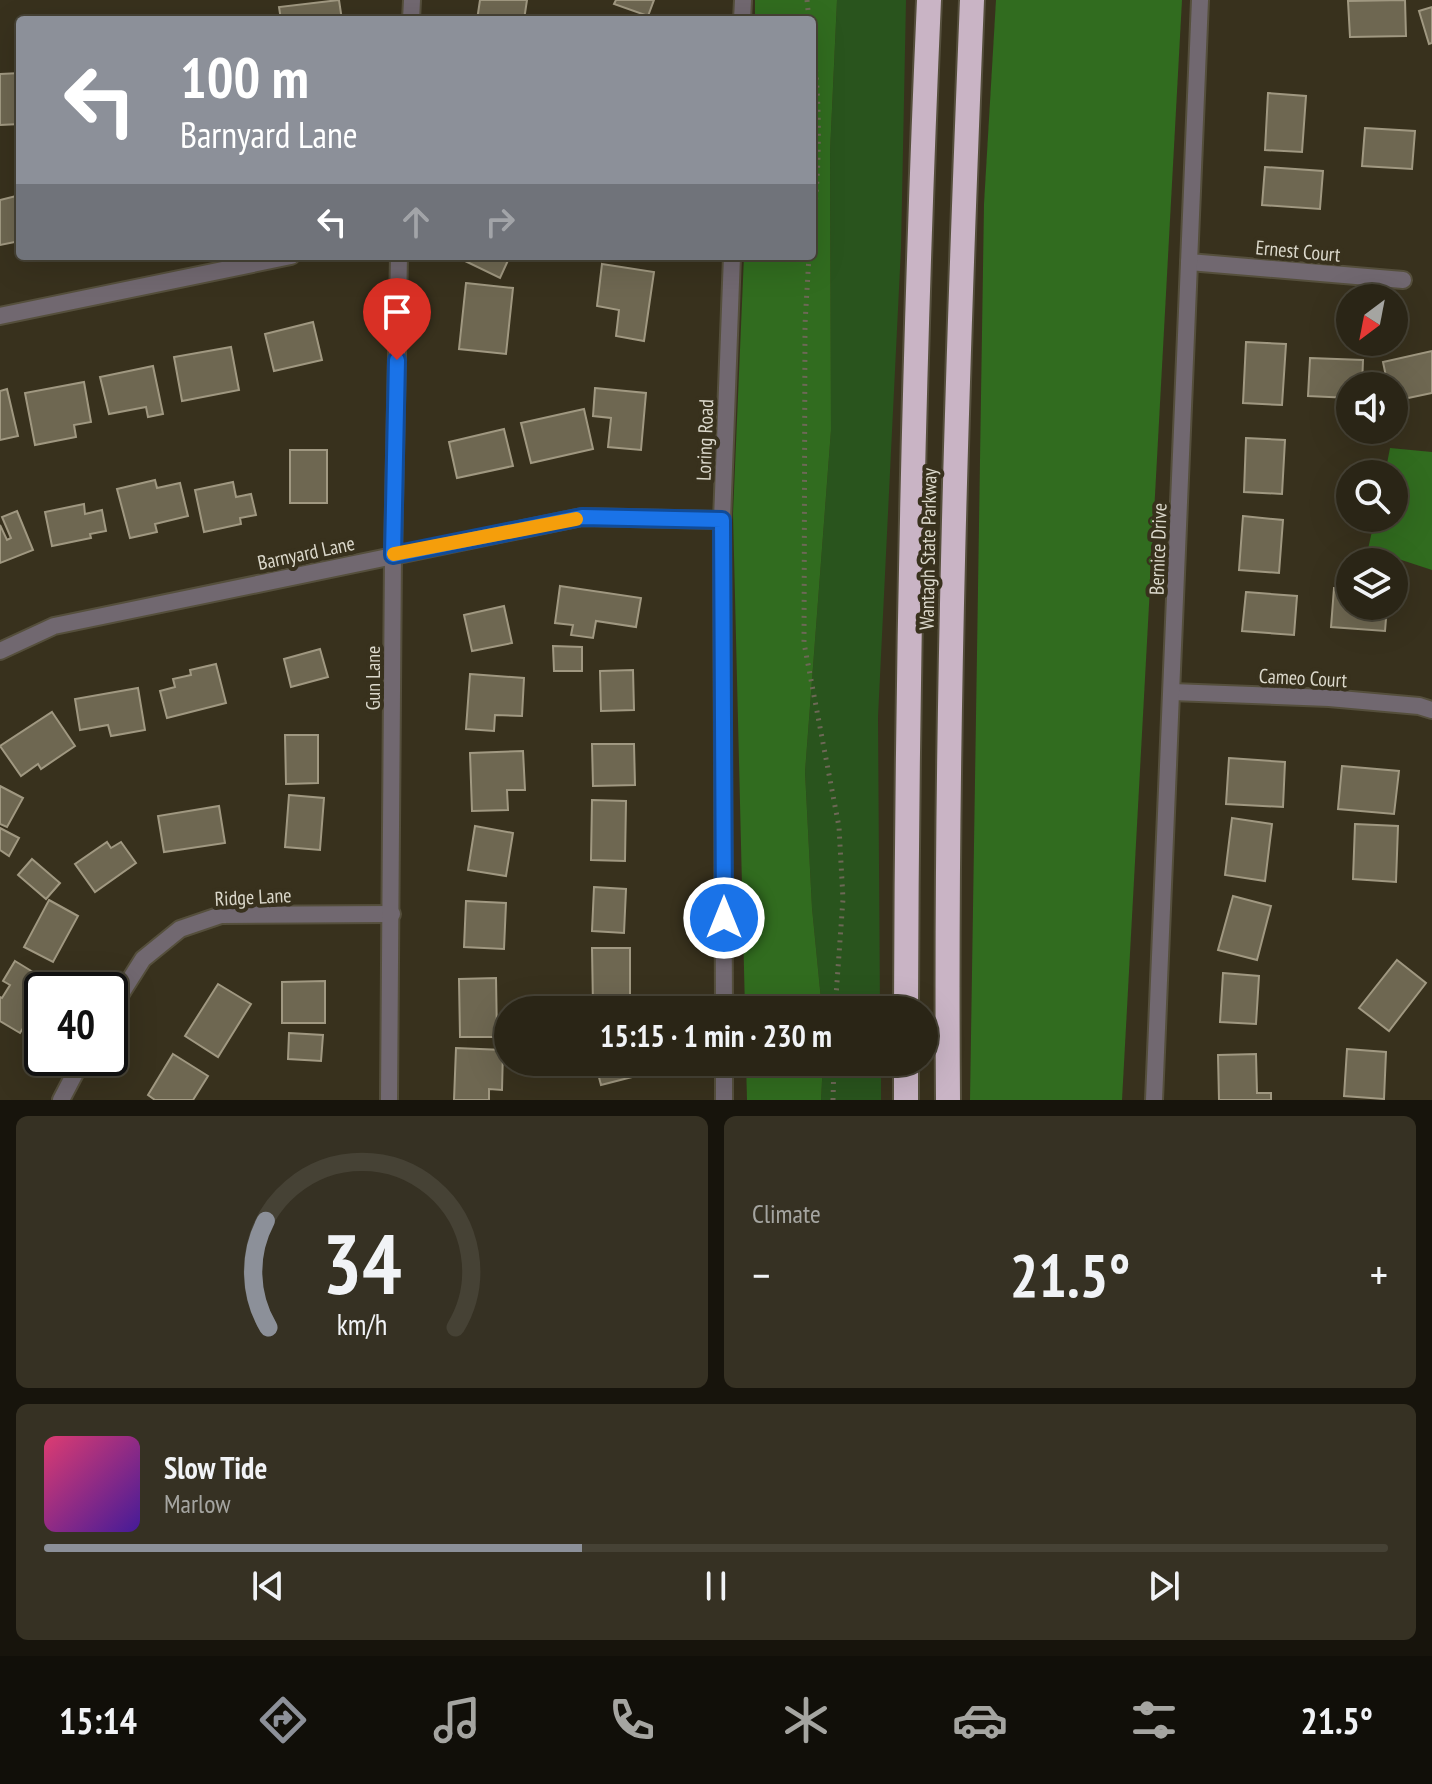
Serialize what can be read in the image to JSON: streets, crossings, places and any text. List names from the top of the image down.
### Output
{
  "streets": {
    "highway": ["Wantagh State Parkway"],
    "street": [
      "Ernest Court",
      "Loring Road",
      "Bernice Drive",
      "Barnyard Lane",
      "Gun Lane",
      "Cameo Court",
      "Ridge Lane"
    ]
  },
  "crossings": [
    ["Ernest Court", "Bernice Drive"],
    ["Loring Road", "Barnyard Lane"],
    ["Bernice Drive", "Cameo Court"],
    ["Barnyard Lane", "Gun Lane"],
    ["Gun Lane", "Ridge Lane"]
  ],
  "north": "bottom left",
  "page": {
    "turn": ["100 m", "Barnyard Lane"],
    "limit": "40",
    "trip": "15:15 · 1 min · 230 m",
    "tile": "Climate",
    "heat": ["−", "21.5°", "+"],
    "song": ["Slow Tide", "Marlow"],
    "tabs": ["15:14", "21.5°"],
    "gauge": ["34", "km/h"]
  }
}
